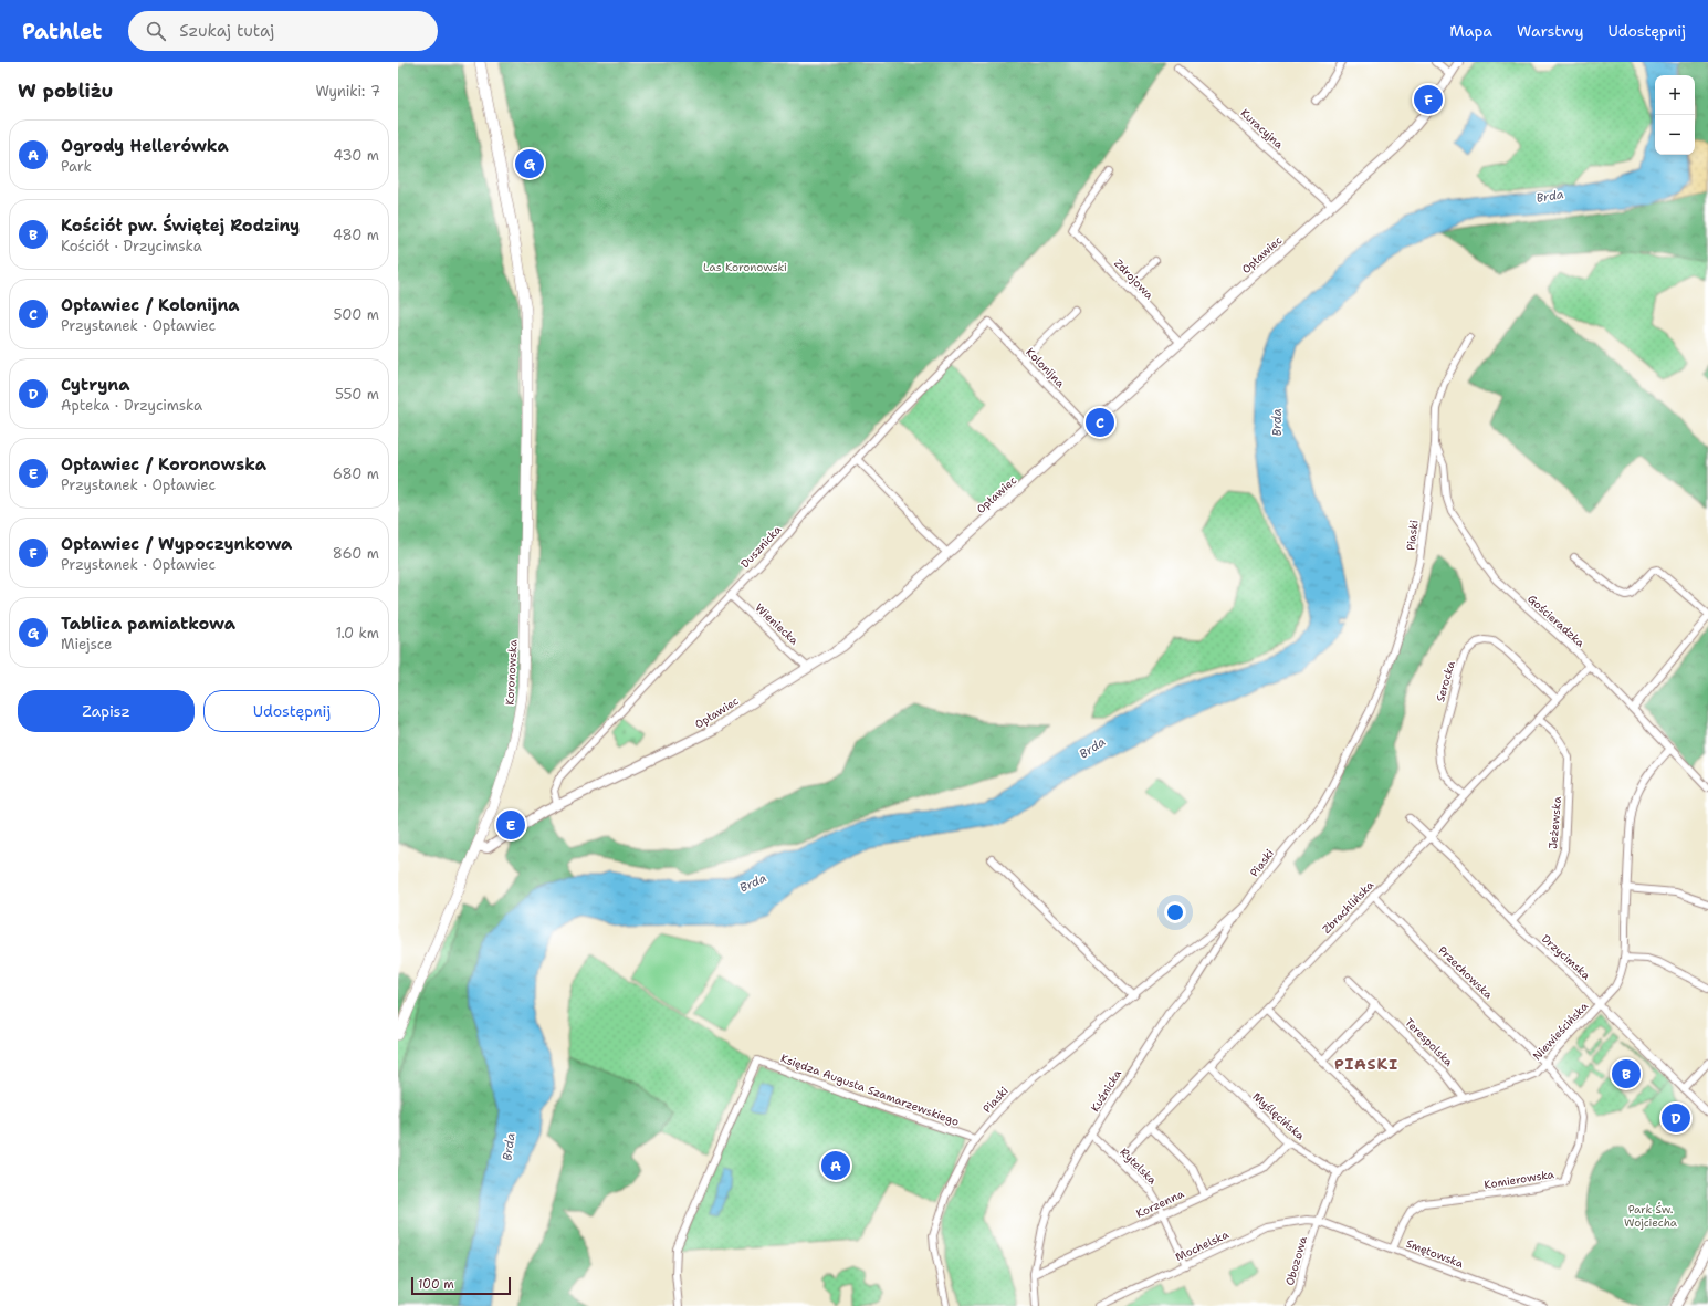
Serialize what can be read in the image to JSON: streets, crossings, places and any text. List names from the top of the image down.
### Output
{
  "streets": {
    "main road": ["Koronowska"],
    "street": [
      "Kuracyjna",
      "Opławiec",
      "Zdrojowa",
      "Kolonijna",
      "Piaski",
      "Dusznicka",
      "Gościeradzka",
      "Wieniecka",
      "Serocka",
      "Jeżewska",
      "Zbrachlińska",
      "Drzycimska",
      "Przechowska",
      "Niewieścińska",
      "Terespolska",
      "Księdza Augusta Szamarzewskiego",
      "Kuźnicka",
      "Myślęcińska",
      "Rytelska",
      "Komierowska",
      "Korzenna",
      "Mochelska",
      "Smętowska",
      "Obozowa"
    ]
  },
  "crossings": [
    ["Kuracyjna", "Opławiec"],
    ["Opławiec", "Zdrojowa"],
    ["Opławiec", "Kolonijna"],
    ["Opławiec", "Dusznicka"],
    ["Opławiec", "Wieniecka"],
    ["Opławiec", "Koronowska"],
    ["Kolonijna", "Dusznicka"],
    ["Piaski", "Gościeradzka"],
    ["Piaski", "Księdza Augusta Szamarzewskiego"],
    ["Piaski", "Kuźnicka"],
    ["Dusznicka", "Wieniecka"],
    ["Gościeradzka", "Zbrachlińska"],
    ["Gościeradzka", "Niewieścińska"],
    ["Serocka", "Zbrachlińska"],
    ["Jeżewska", "Zbrachlińska"],
    ["Jeżewska", "Drzycimska"],
    ["Zbrachlińska", "Drzycimska"],
    ["Zbrachlińska", "Przechowska"],
    ["Zbrachlińska", "Myślęcińska"],
    ["Zbrachlińska", "Rytelska"],
    ["Drzycimska", "Niewieścińska"],
    ["Przechowska", "Niewieścińska"],
    ["Przechowska", "Komierowska"],
    ["Niewieścińska", "Terespolska"],
    ["Niewieścińska", "Myślęcińska"],
    ["Niewieścińska", "Komierowska"],
    ["Niewieścińska", "Mochelska"],
    ["Niewieścińska", "Smętowska"],
    ["Niewieścińska", "Obozowa"],
    ["Kuźnicka", "Rytelska"],
    ["Kuźnicka", "Korzenna"],
    ["Myślęcińska", "Korzenna"],
    ["Rytelska", "Korzenna"],
    ["Rytelska", "Mochelska"],
    ["Komierowska", "Smętowska"],
    ["Mochelska", "Smętowska"],
    ["Mochelska", "Obozowa"],
    ["Smętowska", "Obozowa"]
  ],
  "districts": ["PIASKI"],
  "water": ["Brda"],
  "parks": ["Las Koronowski", "Park Św. Wojciecha"],
  "scale_bar": "100 m",
  "page": {
    "header": "Pathlet",
    "search": "Szukaj tutaj",
    "nav": ["Mapa", "Warstwy", "Udostępnij"],
    "heading": ["W pobliżu", "Wyniki: 7"],
    "map_buttons": ["+", "−"],
    "pins": [
      "F",
      "G",
      "C",
      "E",
      "B",
      "D",
      "A"
    ],
    "list": [
      {
        "mark": "A",
        "name": "Ogrody Hellerówka",
        "note": "Park",
        "value": "430 m"
      },
      {
        "mark": "B",
        "name": "Kościół pw. Świętej Rodziny",
        "note": "Kościół · Drzycimska",
        "value": "480 m"
      },
      {
        "mark": "C",
        "name": "Opławiec / Kolonijna",
        "note": "Przystanek · Opławiec",
        "value": "500 m"
      },
      {
        "mark": "D",
        "name": "Cytryna",
        "note": "Apteka · Drzycimska",
        "value": "550 m"
      },
      {
        "mark": "E",
        "name": "Opławiec / Koronowska",
        "note": "Przystanek · Opławiec",
        "value": "680 m"
      },
      {
        "mark": "F",
        "name": "Opławiec / Wypoczynkowa",
        "note": "Przystanek · Opławiec",
        "value": "860 m"
      },
      {
        "mark": "G",
        "name": "Tablica pamiatkowa",
        "note": "Miejsce",
        "value": "1.0 km"
      }
    ],
    "buttons": ["Zapisz", "Udostępnij"],
    "scale": "100 m"
  }
}
